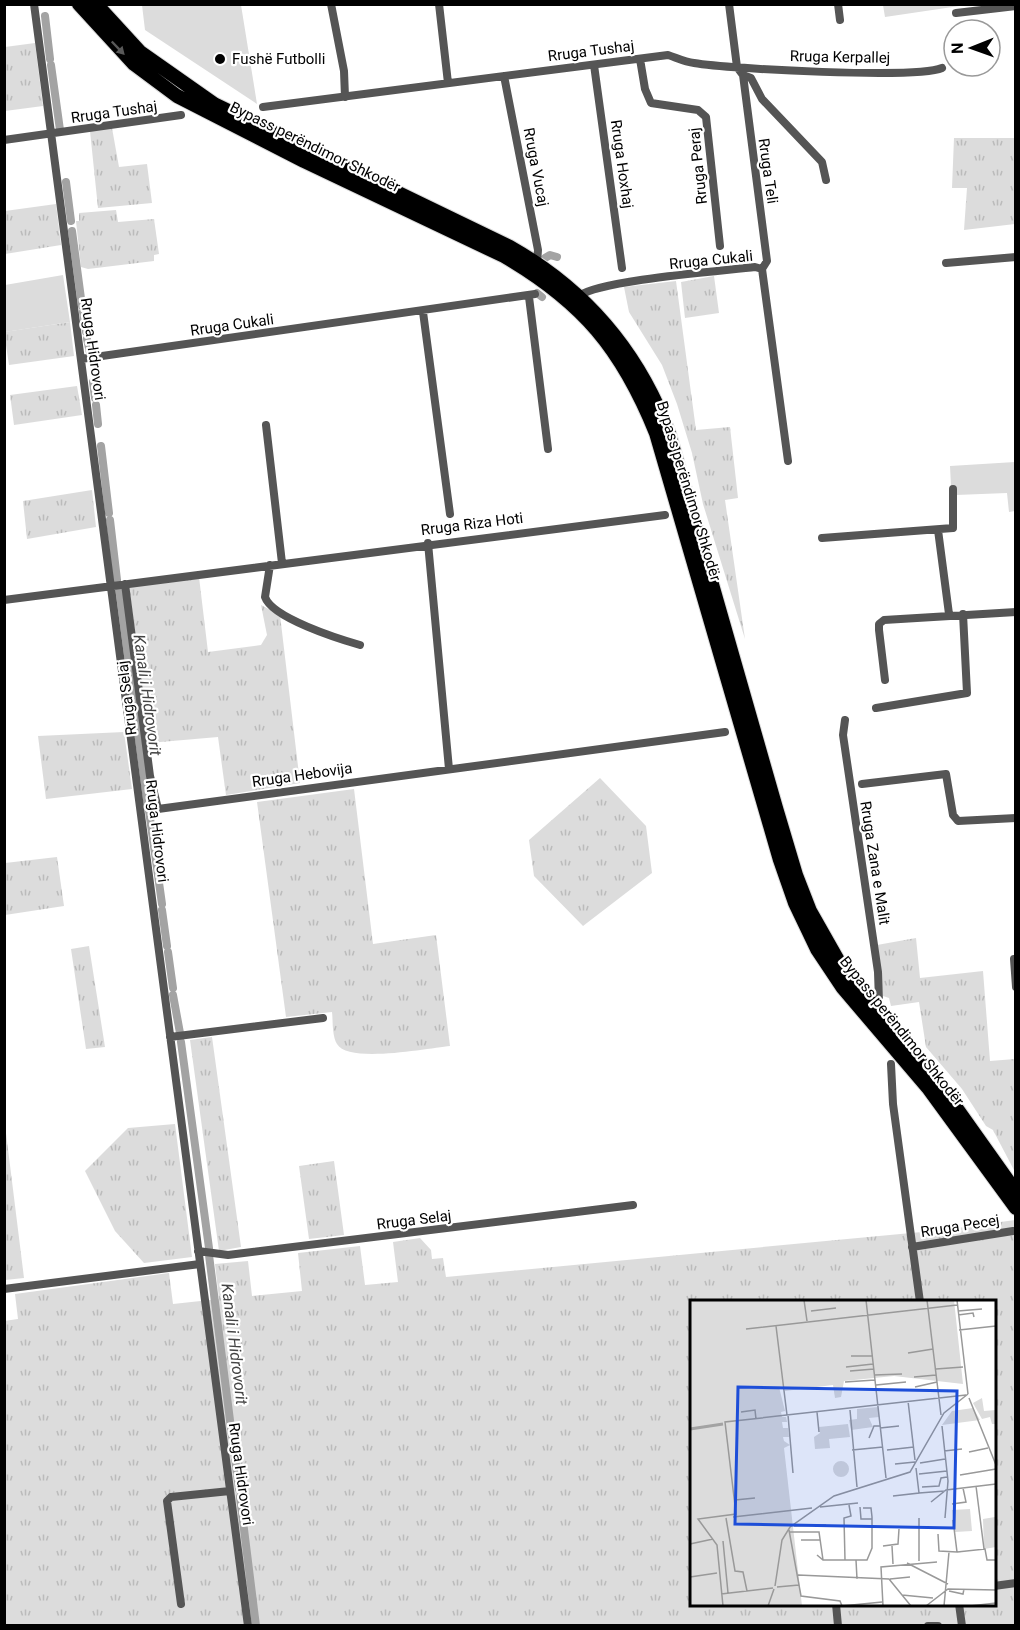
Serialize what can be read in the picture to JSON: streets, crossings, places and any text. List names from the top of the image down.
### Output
{
  "streets": {
    "highway": ["Bypass perëndimor Shkodër"],
    "street": [
      "Rruga Tushaj",
      "Rruga Kerpallej",
      "Rruga Hoxhaj",
      "Rruga Peraj",
      "Rruga Vucaj",
      "Rruga Teli",
      "Rruga Cukali",
      "Rruga Hidrovori",
      "Rruga Riza Hoti",
      "Rruga Selaj",
      "Rruga Hebovija",
      "Rruga Zana e Malit",
      "Rruga Pecej"
    ]
  },
  "crossings": [
    ["Rruga Tushaj", "Rruga Kerpallej"],
    ["Rruga Tushaj", "Rruga Hoxhaj"],
    ["Rruga Tushaj", "Rruga Peraj"],
    ["Rruga Tushaj", "Rruga Vucaj"],
    ["Rruga Tushaj", "Rruga Teli"],
    ["Rruga Tushaj", "Rruga Hidrovori"],
    ["Rruga Kerpallej", "Rruga Teli"],
    ["Bypass perëndimor Shkodër", "Rruga Vucaj"],
    ["Bypass perëndimor Shkodër", "Rruga Cukali"],
    ["Bypass perëndimor Shkodër", "Rruga Zana e Malit"],
    ["Rruga Teli", "Rruga Cukali"],
    ["Rruga Cukali", "Rruga Hidrovori"],
    ["Rruga Hidrovori", "Rruga Riza Hoti"],
    ["Rruga Hidrovori", "Rruga Selaj"],
    ["Rruga Riza Hoti", "Rruga Selaj"],
    ["Rruga Selaj", "Rruga Hebovija"]
  ],
  "water": ["Kanali i Hidrovorit"],
  "places": ["Fushë Futbolli"],
  "north": "left"
}
